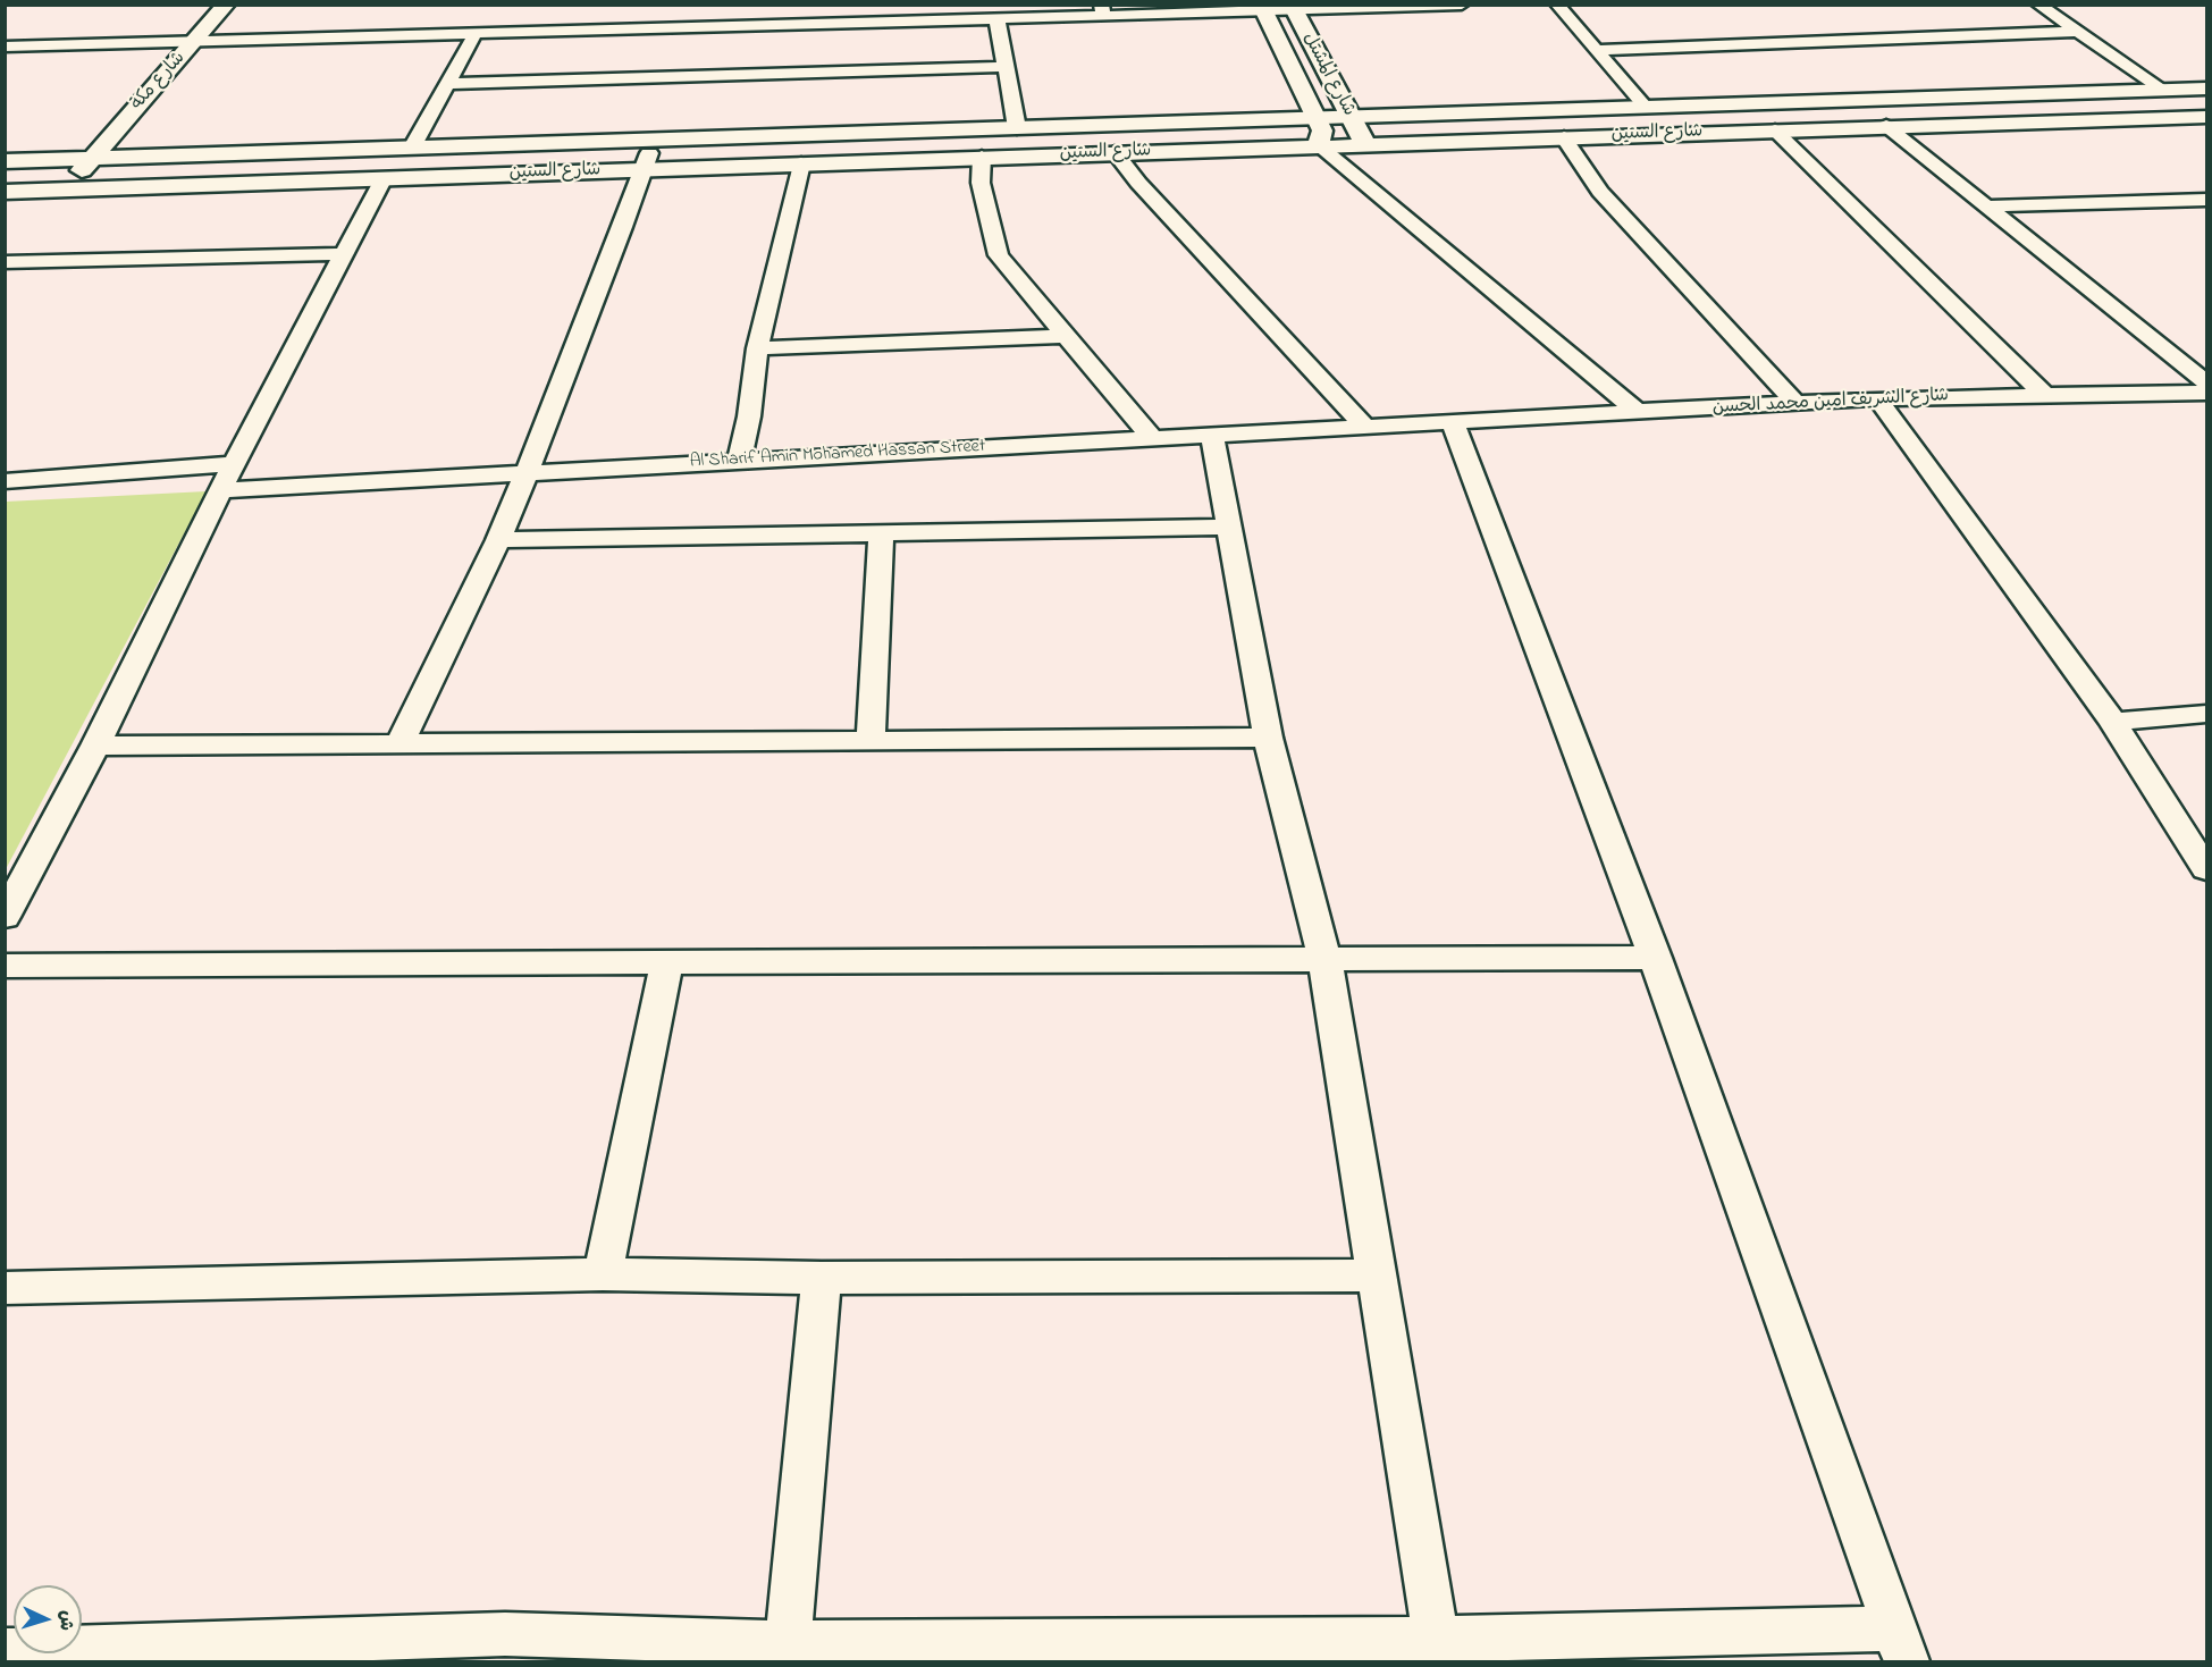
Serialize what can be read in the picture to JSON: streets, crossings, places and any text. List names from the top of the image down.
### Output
{
  "streets": {
    "main road": ["شارع المشتل", "شارع مكة", "شارع الستين"],
    "street": ["شارع الشريف امين محمد الحسن", "Al Sharif Amin Mohamed Hassan Street"]
  },
  "crossings": [
    ["شارع المشتل", "شارع الستين"],
    ["شارع مكة", "شارع الستين"],
    ["شارع الشريف امين محمد الحسن", "Al Sharif Amin Mohamed Hassan Street"]
  ],
  "north": "right"
}
